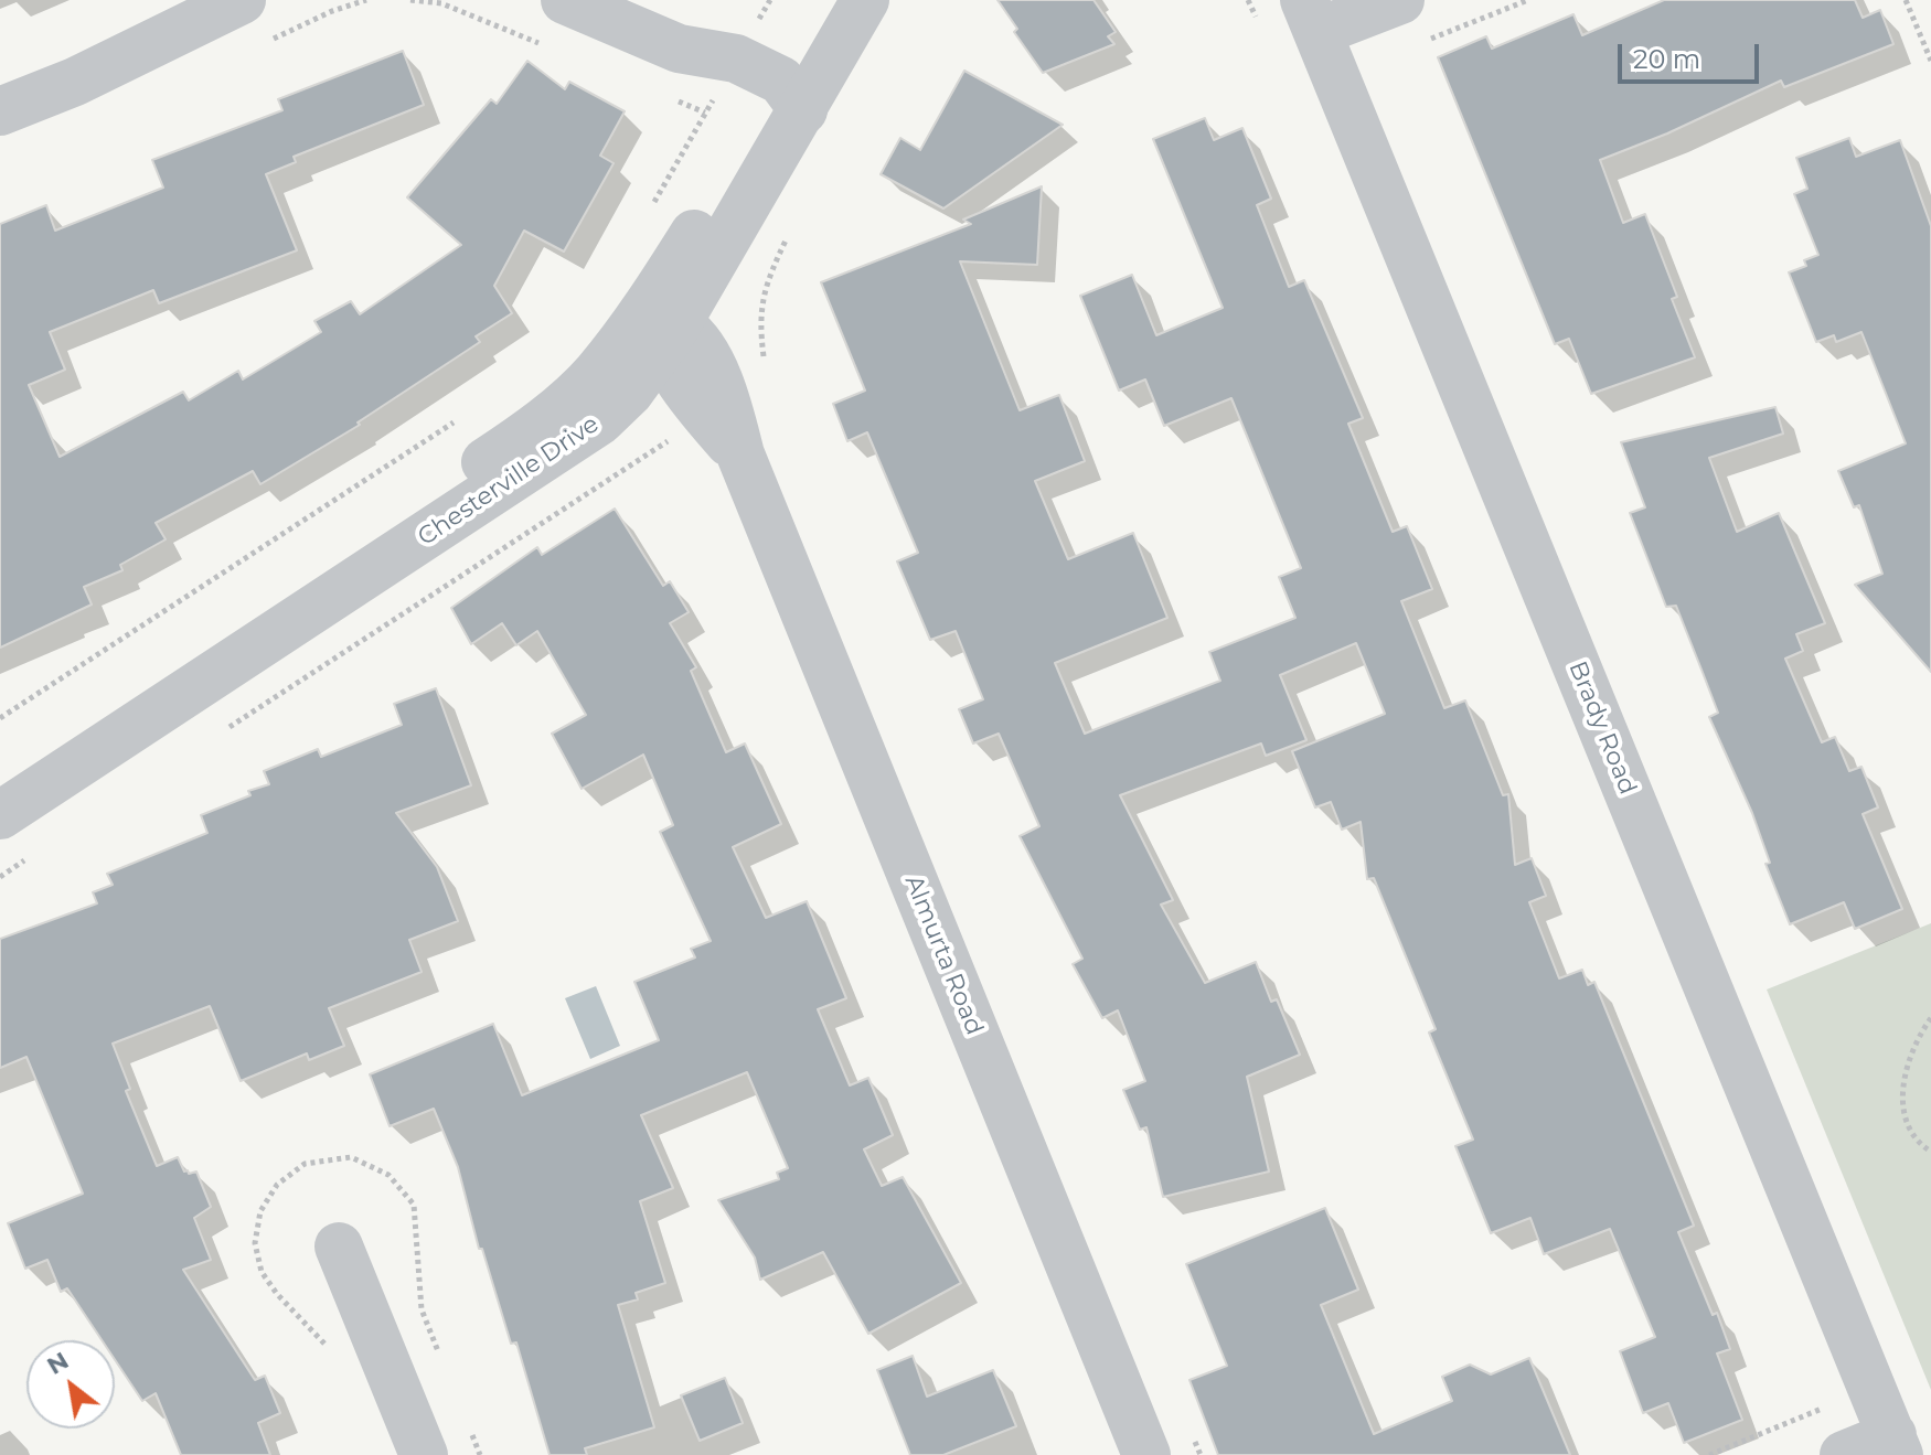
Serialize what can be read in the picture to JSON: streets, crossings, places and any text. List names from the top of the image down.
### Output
{
  "streets": {
    "street": ["Chesterville Drive", "Brady Road", "Almurta Road"]
  },
  "crossings": [
    ["Chesterville Drive", "Almurta Road"]
  ],
  "scale_bar": "20 m",
  "north": "top left"
}
